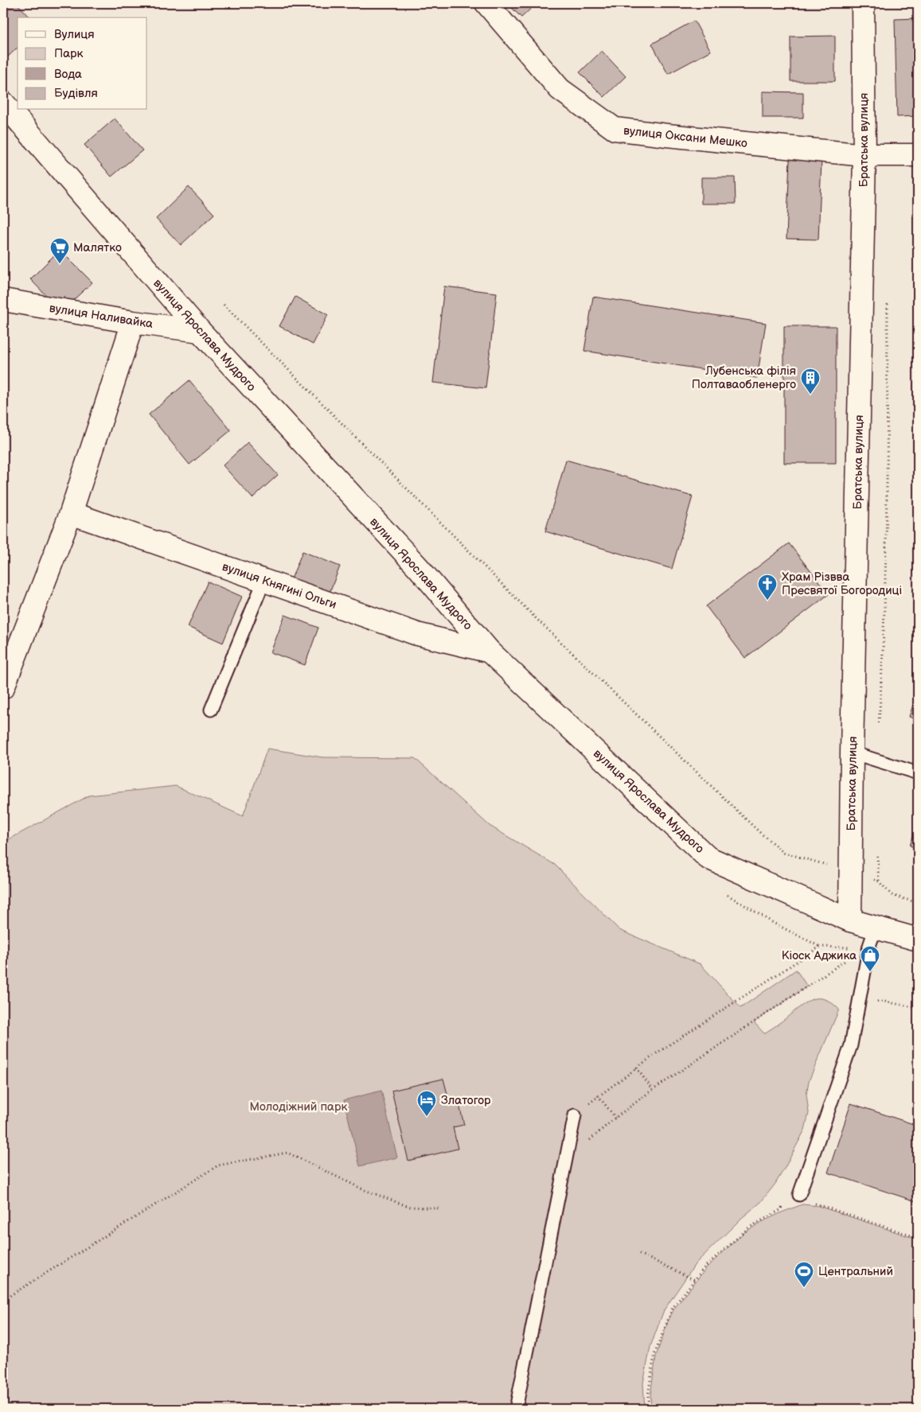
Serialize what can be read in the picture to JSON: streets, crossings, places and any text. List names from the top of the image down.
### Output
{
  "streets": {
    "street": [
      "вулиця Оксани Мешко",
      "Братська вулиця",
      "вулиця Наливайка",
      "вулиця Ярослава Мудрого",
      "вулиця Княгині Ольги"
    ]
  },
  "crossings": [
    ["вулиця Оксани Мешко", "Братська вулиця"],
    ["Братська вулиця", "вулиця Ярослава Мудрого"],
    ["вулиця Наливайка", "вулиця Ярослава Мудрого"],
    ["вулиця Ярослава Мудрого", "вулиця Княгині Ольги"]
  ],
  "parks": ["Молодіжний парк"],
  "places": {
    "supermarket": ["Малятко"],
    "building": ["Лубенська філія Полтаваобленерго"],
    "church": ["Храм Різвва Пресвятої Богородиці"],
    "shop": ["Кіоск Аджика"],
    "hotel": ["Златогор"],
    "sports": ["Центральний"]
  },
  "legend": [
    "Вулиця",
    "Парк",
    "Вода",
    "Будівля"
  ]
}
